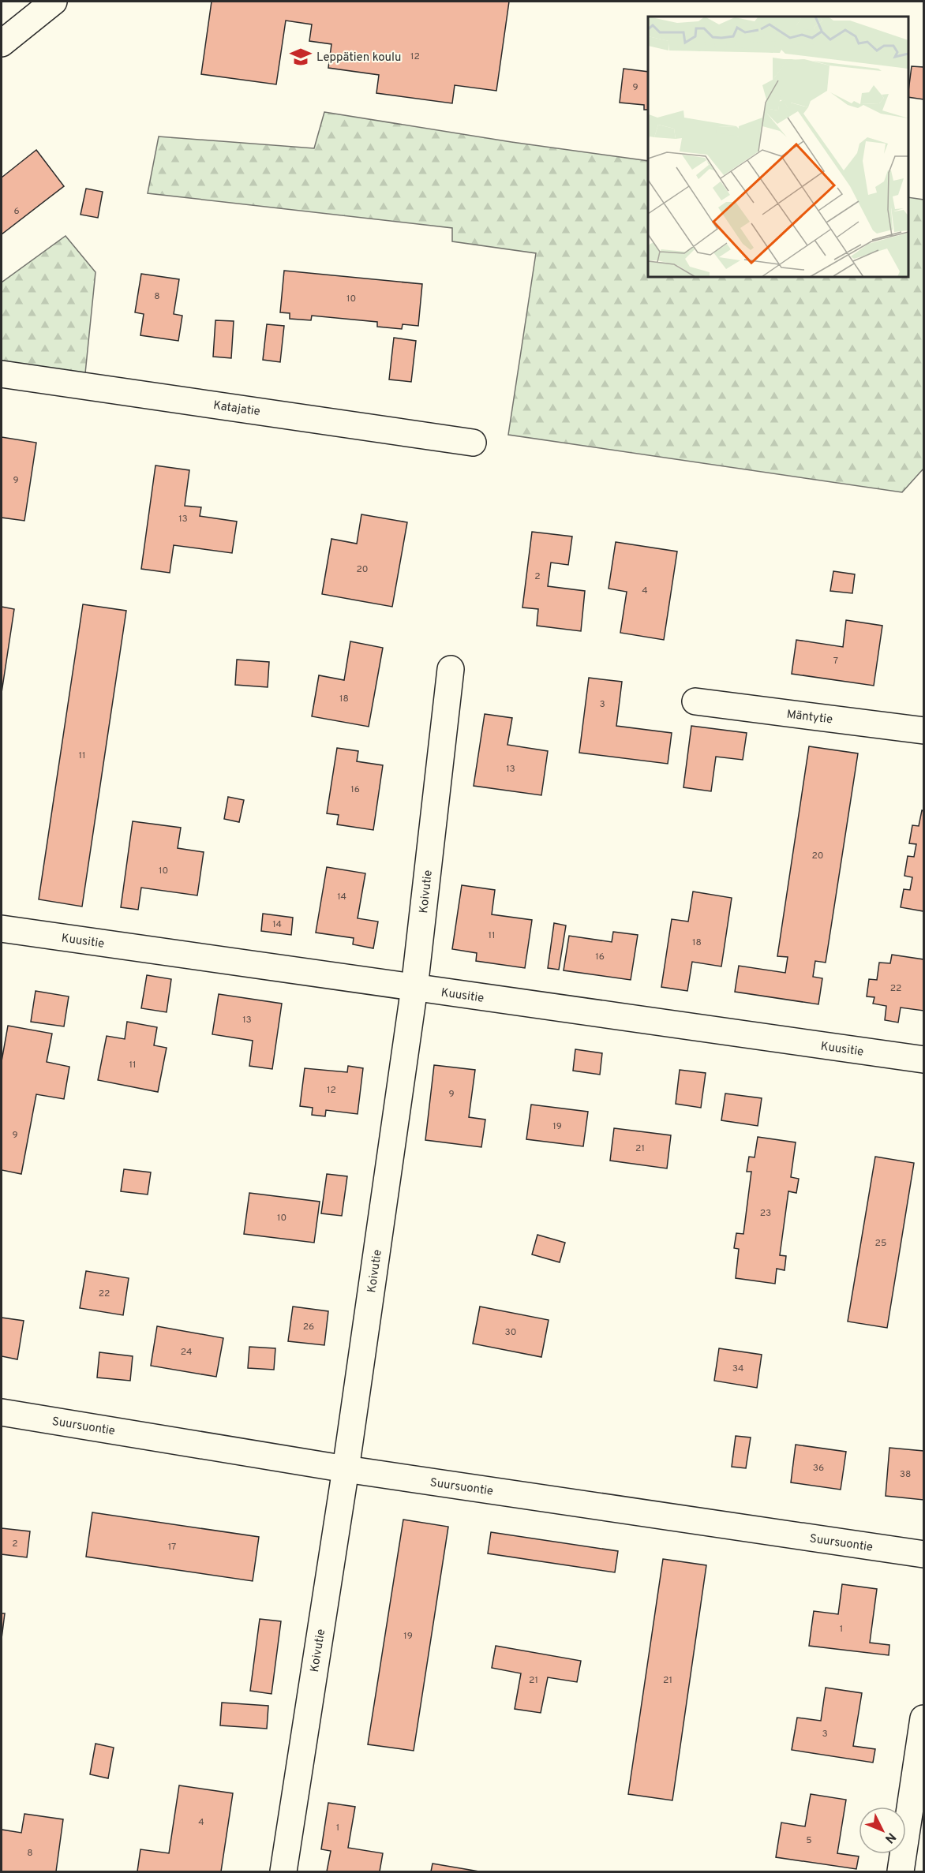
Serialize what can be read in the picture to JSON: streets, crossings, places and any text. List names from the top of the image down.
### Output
{
  "streets": {
    "street": [
      "Katajatie",
      "Mäntytie",
      "Koivutie",
      "Kuusitie",
      "Suursuontie"
    ]
  },
  "crossings": [
    ["Koivutie", "Kuusitie"],
    ["Koivutie", "Suursuontie"]
  ],
  "places": {
    "school or university": ["Leppätien koulu"]
  },
  "house_numbers": [
    "12",
    "9",
    "6",
    "8",
    "10",
    "9",
    "13",
    "20",
    "2",
    "4",
    "7",
    "18",
    "3",
    "11",
    "13",
    "16",
    "20",
    "10",
    "14",
    "14",
    "11",
    "18",
    "16",
    "22",
    "13",
    "11",
    "12",
    "9",
    "19",
    "9",
    "21",
    "23",
    "10",
    "25",
    "22",
    "26",
    "30",
    "24",
    "34",
    "36",
    "38",
    "2",
    "17",
    "1",
    "19",
    "21",
    "21",
    "3",
    "4",
    "1",
    "5",
    "8"
  ],
  "north": "bottom right"
}
